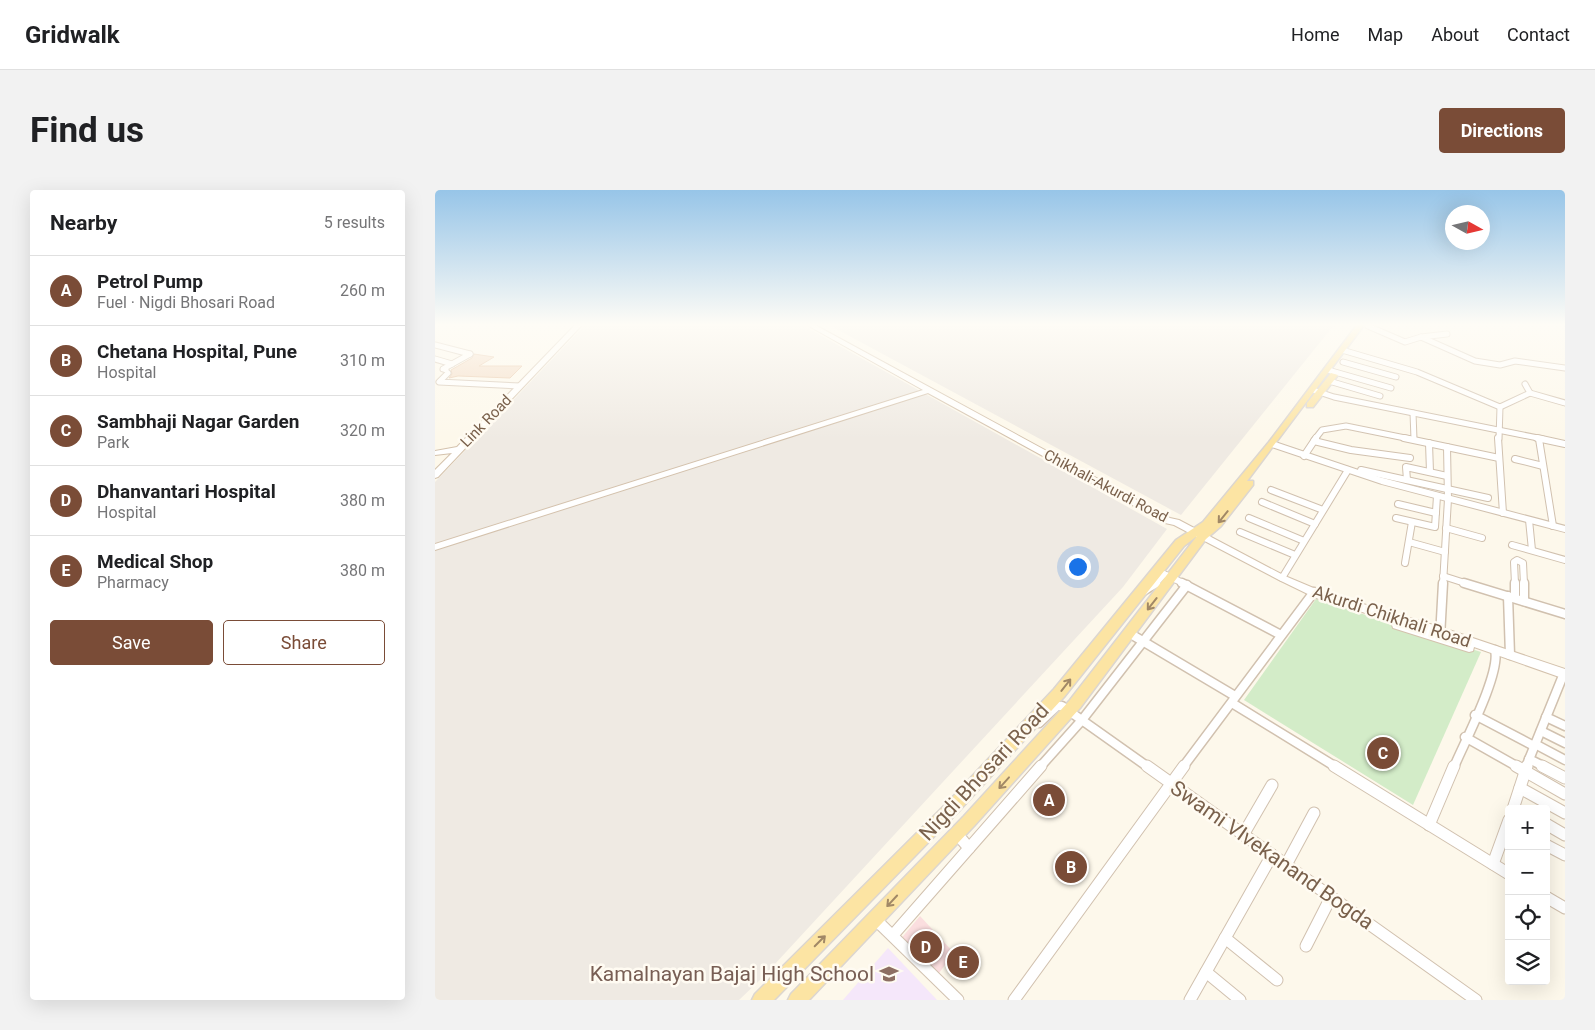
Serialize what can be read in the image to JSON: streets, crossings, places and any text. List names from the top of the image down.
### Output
{
  "streets": {
    "main road": ["Nigdi Bhosari Road"],
    "street": [
      "Link Road",
      "Chikhali-Akurdi Road",
      "Akurdi Chikhali Road",
      "Swami VIvekanand Bogda"
    ]
  },
  "crossings": [
    ["Chikhali-Akurdi Road", "Akurdi Chikhali Road"],
    ["Chikhali-Akurdi Road", "Nigdi Bhosari Road"],
    ["Akurdi Chikhali Road", "Nigdi Bhosari Road"],
    ["Nigdi Bhosari Road", "Swami VIvekanand Bogda"]
  ],
  "places": {
    "school or university": ["Kamalnayan Bajaj High School"]
  },
  "north": "right",
  "page": {
    "header": "Gridwalk",
    "nav": [
      "Home",
      "Map",
      "About",
      "Contact"
    ],
    "buttons": [
      "Directions",
      ["Save", "Share"]
    ],
    "title": "Find us",
    "heading": ["Nearby", "5 results"],
    "list": [
      {
        "mark": "A",
        "name": "Petrol Pump",
        "note": "Fuel · Nigdi Bhosari Road",
        "value": "260 m"
      },
      {
        "mark": "B",
        "name": "Chetana Hospital, Pune",
        "note": "Hospital",
        "value": "310 m"
      },
      {
        "mark": "C",
        "name": "Sambhaji Nagar Garden",
        "note": "Park",
        "value": "320 m"
      },
      {
        "mark": "D",
        "name": "Dhanvantari Hospital",
        "note": "Hospital",
        "value": "380 m"
      },
      {
        "mark": "E",
        "name": "Medical Shop",
        "note": "Pharmacy",
        "value": "380 m"
      }
    ],
    "pins": [
      "C",
      "A",
      "B",
      "D",
      "E"
    ],
    "map_buttons": ["+", "−"]
  }
}
